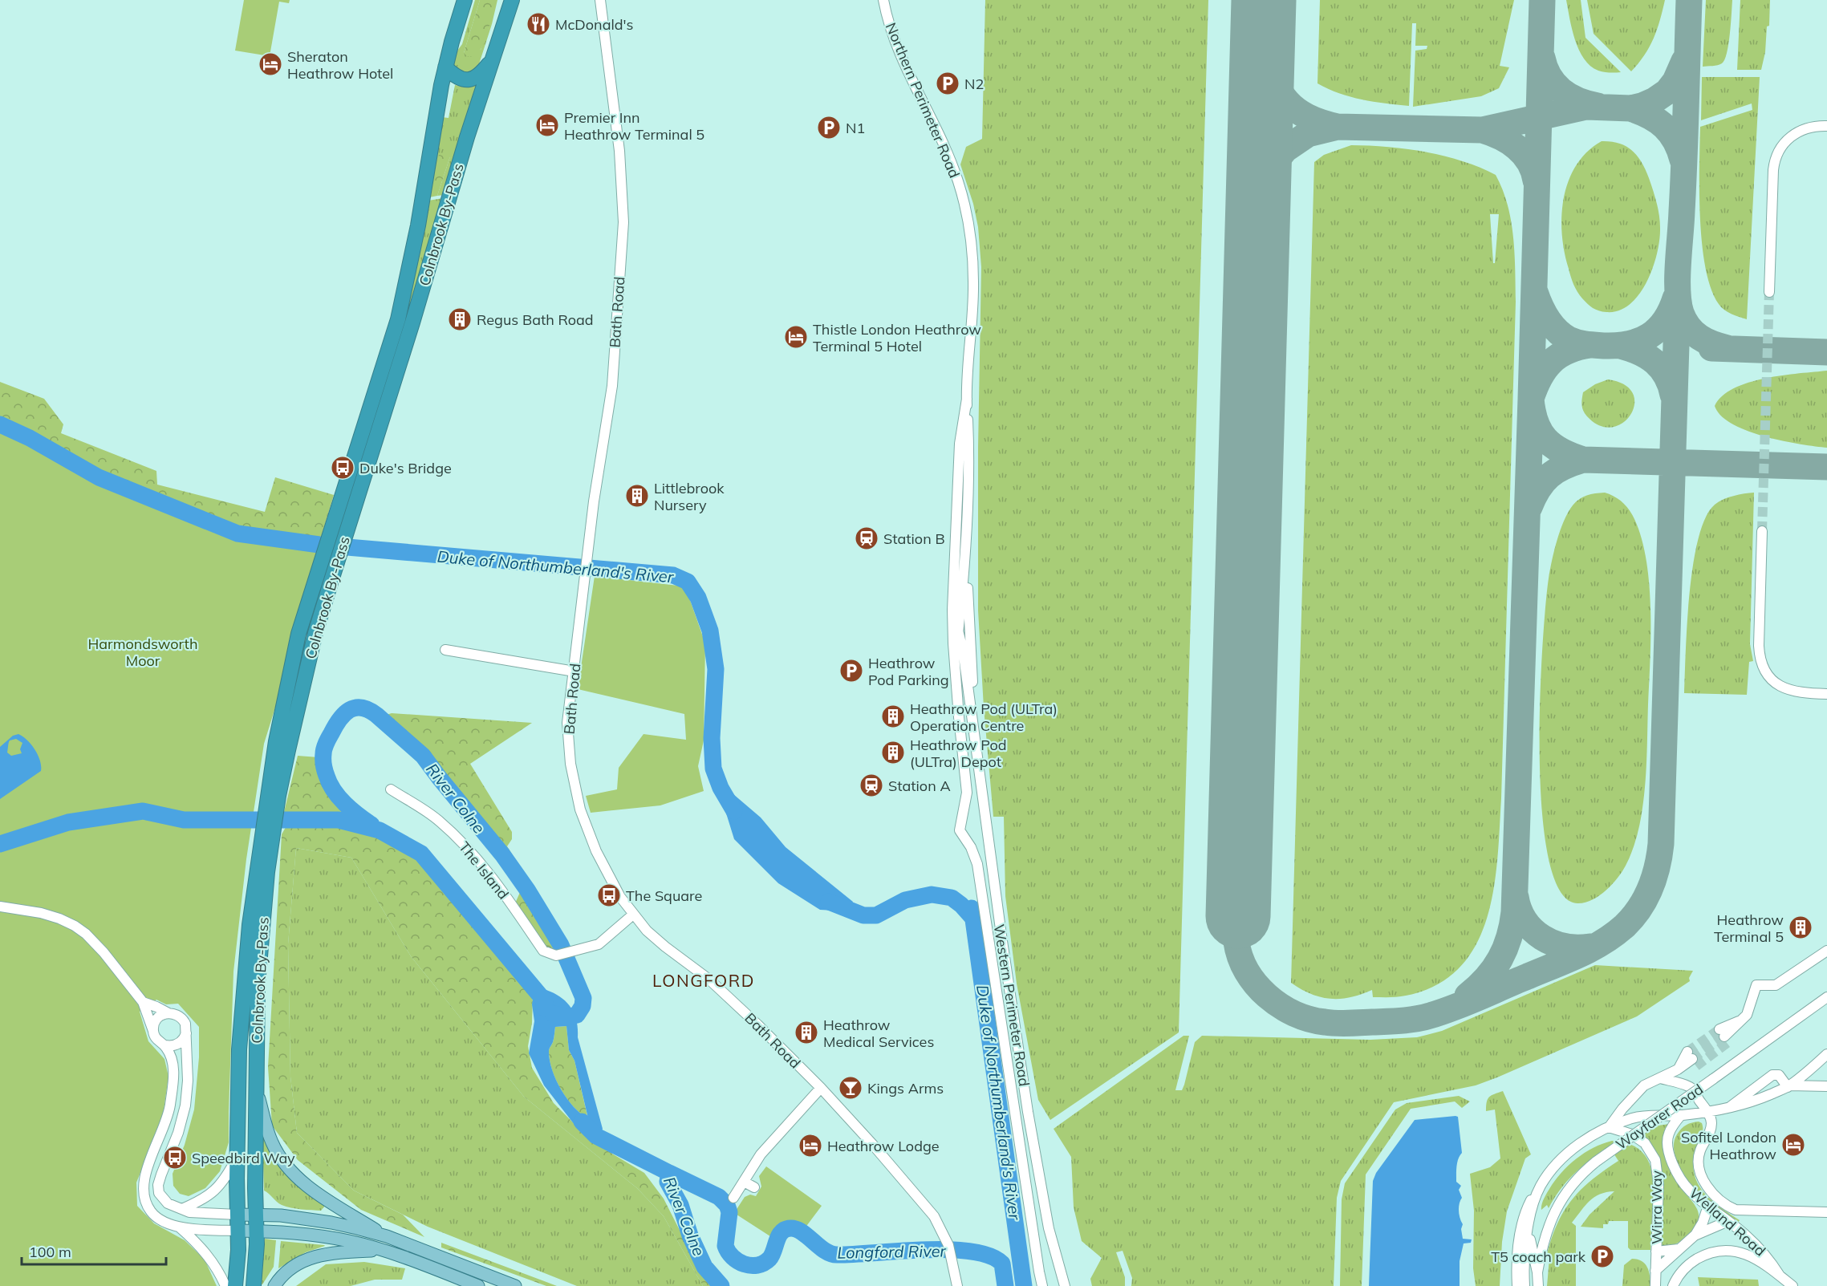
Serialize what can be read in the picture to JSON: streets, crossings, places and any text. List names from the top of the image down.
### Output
{
  "streets": {
    "highway": ["Colnbrook By-Pass"],
    "street": [
      "Northern Perimeter Road",
      "Bath Road",
      "The Island",
      "Western Perimeter Road",
      "Wayfarer Road",
      "Wirra Way",
      "Welland Road"
    ]
  },
  "crossings": [
    ["Northern Perimeter Road", "Western Perimeter Road"],
    ["Bath Road", "The Island"]
  ],
  "districts": ["LONGFORD"],
  "water": ["Duke of Northumberland's River", "River Colne", "Longford River"],
  "parks": ["Harmondsworth Moor"],
  "places": {
    "restaurant": ["McDonald's"],
    "hotel": [
      "Sheraton Heathrow Hotel",
      "Premier Inn Heathrow Terminal 5",
      "Thistle London Heathrow Terminal 5 Hotel",
      "Sofitel London Heathrow",
      "Heathrow Lodge"
    ],
    "parking": [
      "N2",
      "N1",
      "Heathrow Pod Parking",
      "T5 coach park"
    ],
    "building": [
      "Regus Bath Road",
      "Littlebrook Nursery",
      "Heathrow Pod (ULTra) Operation Centre",
      "Heathrow Pod (ULTra) Depot",
      "Heathrow Terminal 5",
      "Heathrow Medical Services"
    ],
    "bus stop": ["Duke's Bridge", "The Square", "Speedbird Way"],
    "station": ["Station B", "Station A"],
    "bar": ["Kings Arms"]
  },
  "scale_bar": "100 m"
}
